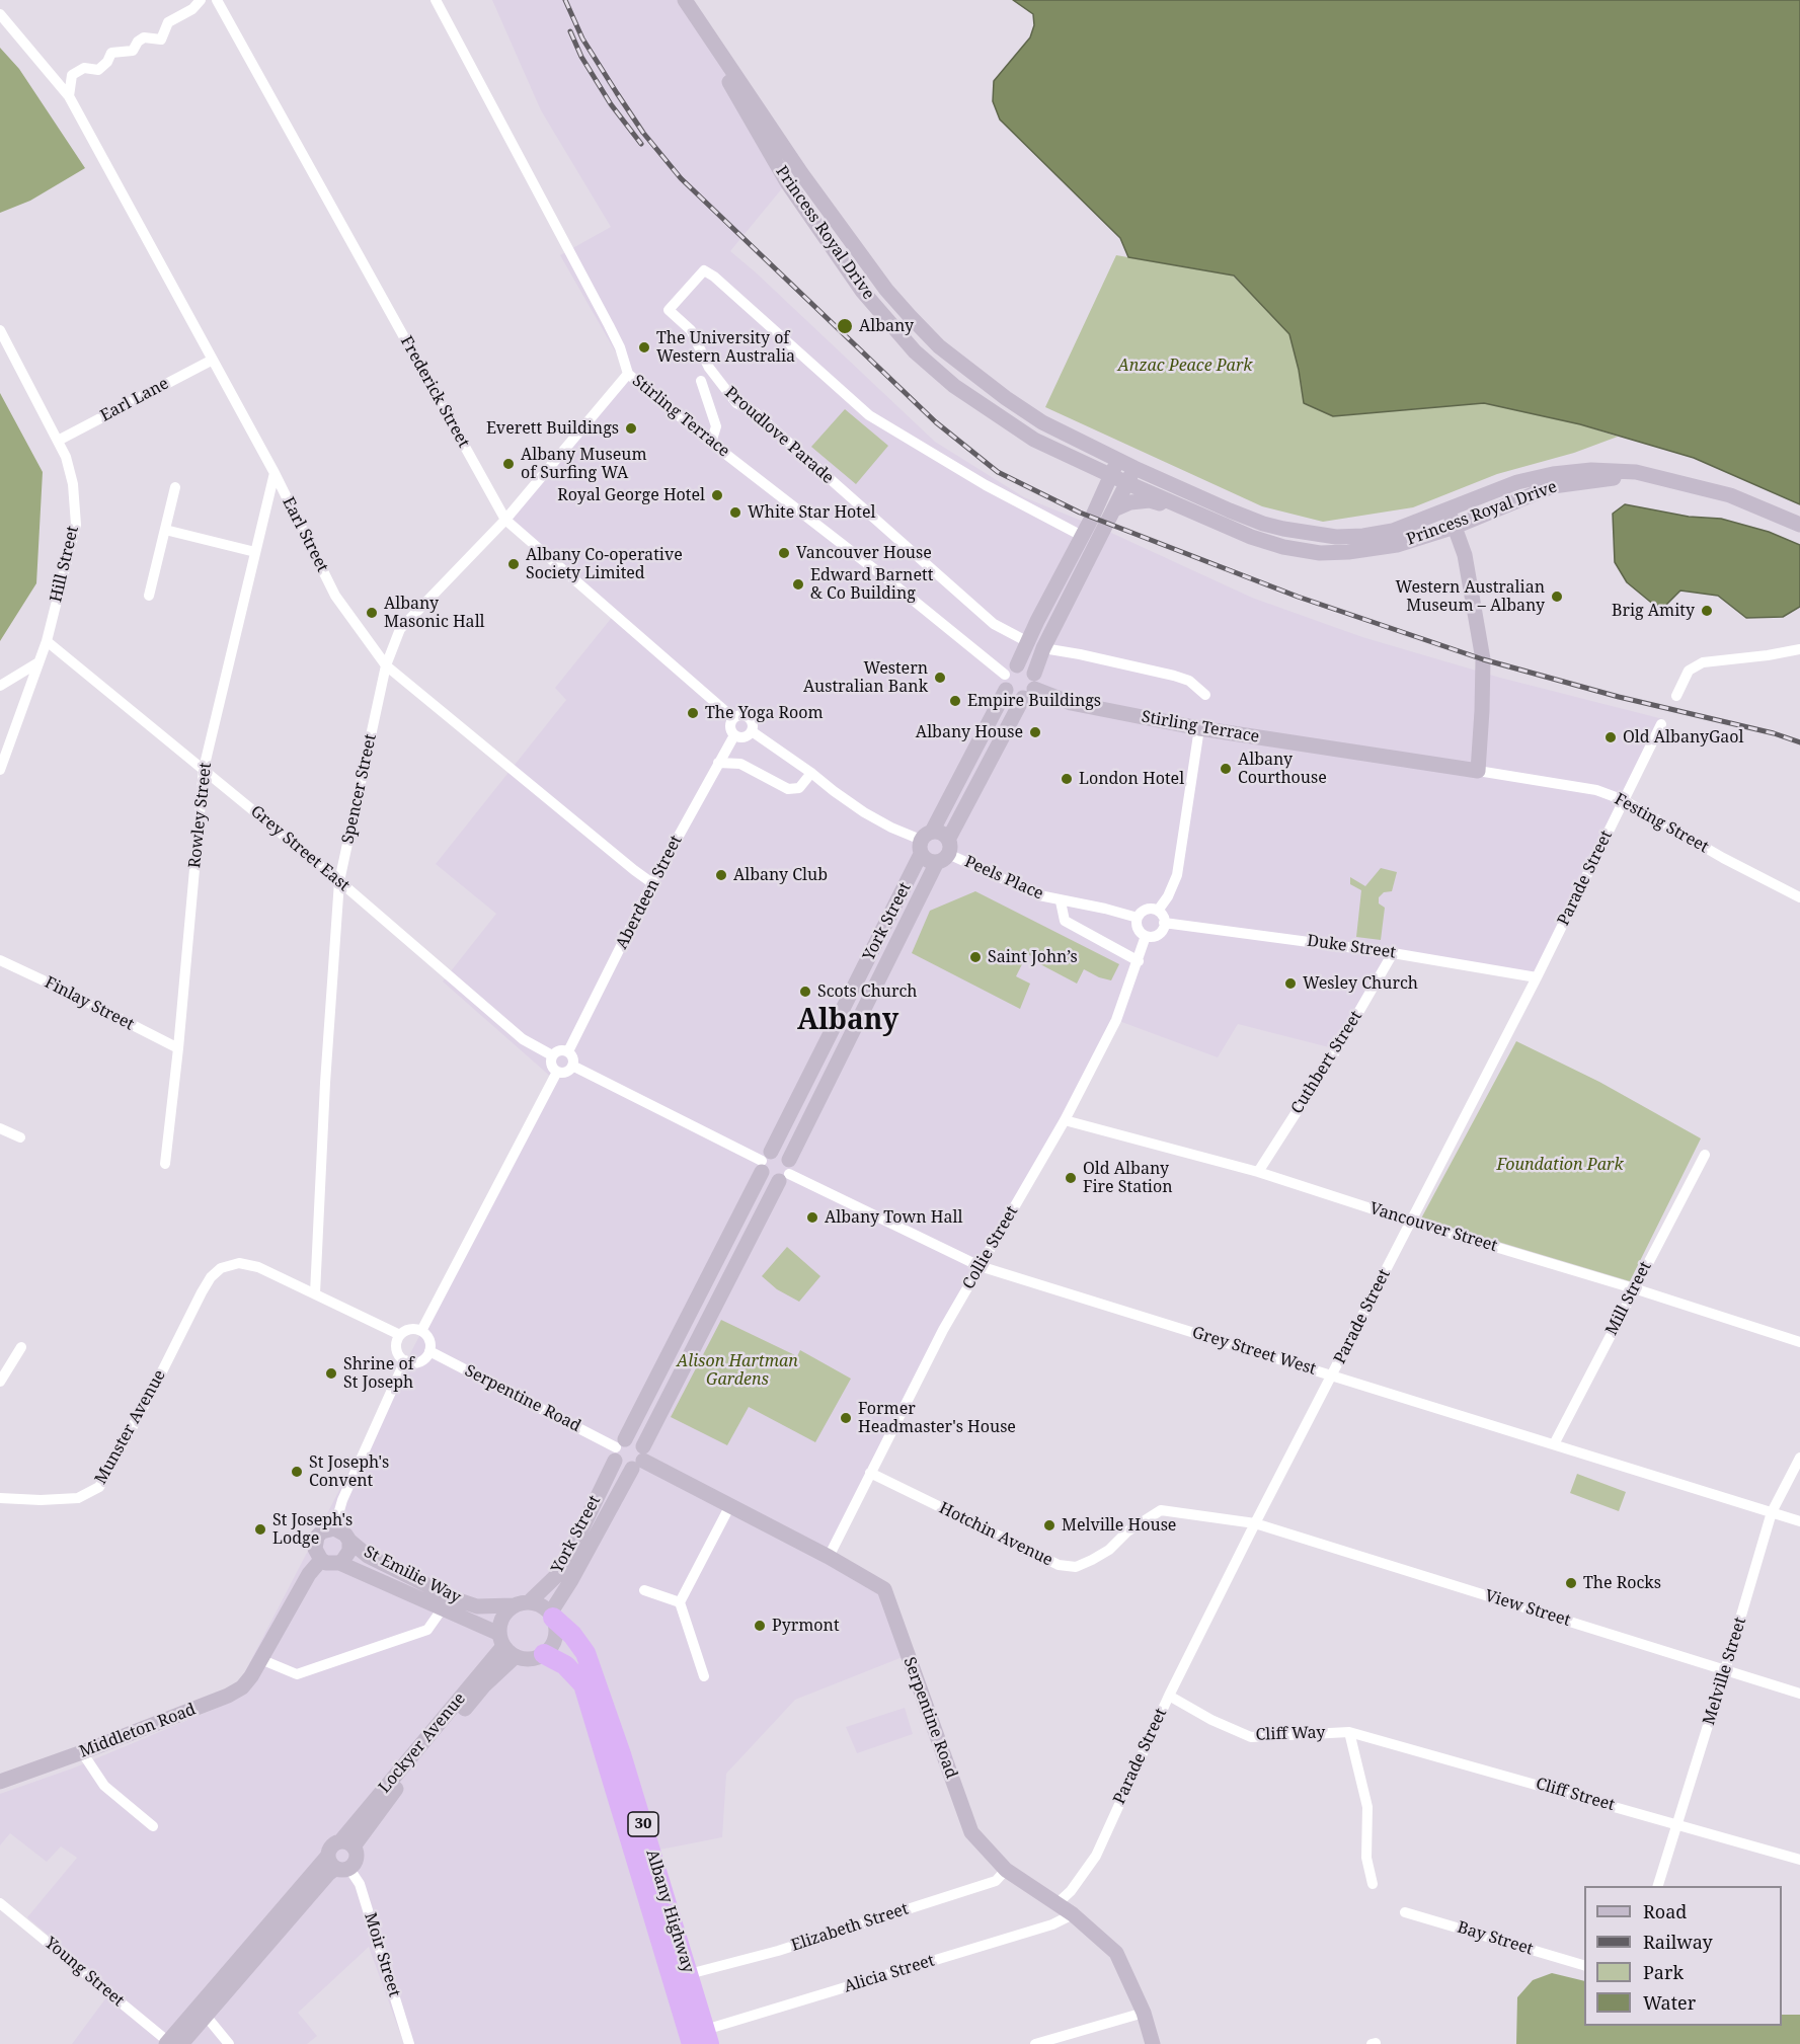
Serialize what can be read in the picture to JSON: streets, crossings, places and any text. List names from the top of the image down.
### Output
{
  "streets": {
    "highway": ["30", "Albany Highway"],
    "main road": [
      "Princess Royal Drive",
      "Stirling Terrace",
      "York Street",
      "Serpentine Road",
      "St Emilie Way",
      "Middleton Road",
      "Lockyer Avenue"
    ],
    "street": [
      "Frederick Street",
      "Earl Lane",
      "Proudlove Parade",
      "Earl Street",
      "Hill Street",
      "Spencer Street",
      "Rowley Street",
      "Festing Street",
      "Grey Street East",
      "Peels Place",
      "Parade Street",
      "Aberdeen Street",
      "Duke Street",
      "Finlay Street",
      "Cuthbert Street",
      "Vancouver Street",
      "Collie Street",
      "Mill Street",
      "Grey Street West",
      "Munster Avenue",
      "Hotchin Avenue",
      "View Street",
      "Melville Street",
      "Cliff Way",
      "Cliff Street",
      "Elizabeth Street",
      "Bay Street",
      "Moir Street",
      "Young Street",
      "Alicia Street"
    ]
  },
  "crossings": [
    ["Princess Royal Drive", "York Street"],
    ["Frederick Street", "Spencer Street"],
    ["Frederick Street", "Aberdeen Street"],
    ["Earl Lane", "Earl Street"],
    ["Earl Lane", "Hill Street"],
    ["Stirling Terrace", "Spencer Street"],
    ["Stirling Terrace", "Festing Street"],
    ["Stirling Terrace", "York Street"],
    ["Proudlove Parade", "York Street"],
    ["Earl Street", "Spencer Street"],
    ["Earl Street", "Rowley Street"],
    ["Earl Street", "Aberdeen Street"],
    ["Hill Street", "Grey Street East"],
    ["Spencer Street", "Grey Street East"],
    ["Spencer Street", "Munster Avenue"],
    ["Rowley Street", "Grey Street East"],
    ["Rowley Street", "Finlay Street"],
    ["Festing Street", "Parade Street"],
    ["Grey Street East", "Aberdeen Street"],
    ["Peels Place", "York Street"],
    ["Peels Place", "Duke Street"],
    ["Peels Place", "Collie Street"],
    ["Parade Street", "Duke Street"],
    ["Parade Street", "Vancouver Street"],
    ["Parade Street", "Grey Street West"],
    ["Parade Street", "Serpentine Road"],
    ["Parade Street", "Hotchin Avenue"],
    ["Parade Street", "View Street"],
    ["Parade Street", "Cliff Way"],
    ["York Street", "Grey Street West"],
    ["York Street", "Serpentine Road"],
    ["York Street", "St Emilie Way"],
    ["York Street", "Lockyer Avenue"],
    ["York Street", "Albany Highway"],
    ["Duke Street", "Cuthbert Street"],
    ["Duke Street", "Collie Street"],
    ["Cuthbert Street", "Vancouver Street"],
    ["Vancouver Street", "Collie Street"],
    ["Vancouver Street", "Mill Street"],
    ["Collie Street", "Grey Street West"],
    ["Collie Street", "Serpentine Road"],
    ["Collie Street", "Hotchin Avenue"],
    ["Mill Street", "Grey Street West"],
    ["Grey Street West", "Melville Street"],
    ["Serpentine Road", "Elizabeth Street"],
    ["Serpentine Road", "Alicia Street"],
    ["Hotchin Avenue", "View Street"],
    ["St Emilie Way", "Middleton Road"],
    ["St Emilie Way", "Lockyer Avenue"],
    ["St Emilie Way", "Albany Highway"],
    ["View Street", "Melville Street"],
    ["Melville Street", "Cliff Street"],
    ["Cliff Way", "Cliff Street"],
    ["Lockyer Avenue", "Albany Highway"],
    ["Lockyer Avenue", "Moir Street"],
    ["Albany Highway", "Elizabeth Street"],
    ["Albany Highway", "Alicia Street"]
  ],
  "districts": ["Albany"],
  "parks": ["Anzac Peace Park", "Foundation Park", "Alison Hartman Gardens"],
  "places": [
    "Albany",
    "The University of Western Australia",
    "Everett Buildings",
    "Albany Museum of Surfing WA",
    "Royal George Hotel",
    "White Star Hotel",
    "Vancouver House",
    "Albany Co-operative Society Limited",
    "Edward Barnett & Co Building",
    "Western Australian Museum – Albany",
    "Brig Amity",
    "Albany Masonic Hall",
    "Western Australian Bank",
    "Empire Buildings",
    "The Yoga Room",
    "Albany House",
    "Old AlbanyGaol",
    "Albany Courthouse",
    "London Hotel",
    "Albany Club",
    "Saint John’s",
    "Wesley Church",
    "Scots Church",
    "Old Albany Fire Station",
    "Albany Town Hall",
    "Shrine of St Joseph",
    "Former Headmaster's House",
    "St Joseph's Convent",
    "Melville House",
    "St Joseph's Lodge",
    "The Rocks",
    "Pyrmont"
  ],
  "legend": [
    "Road",
    "Railway",
    "Park",
    "Water"
  ]
}
